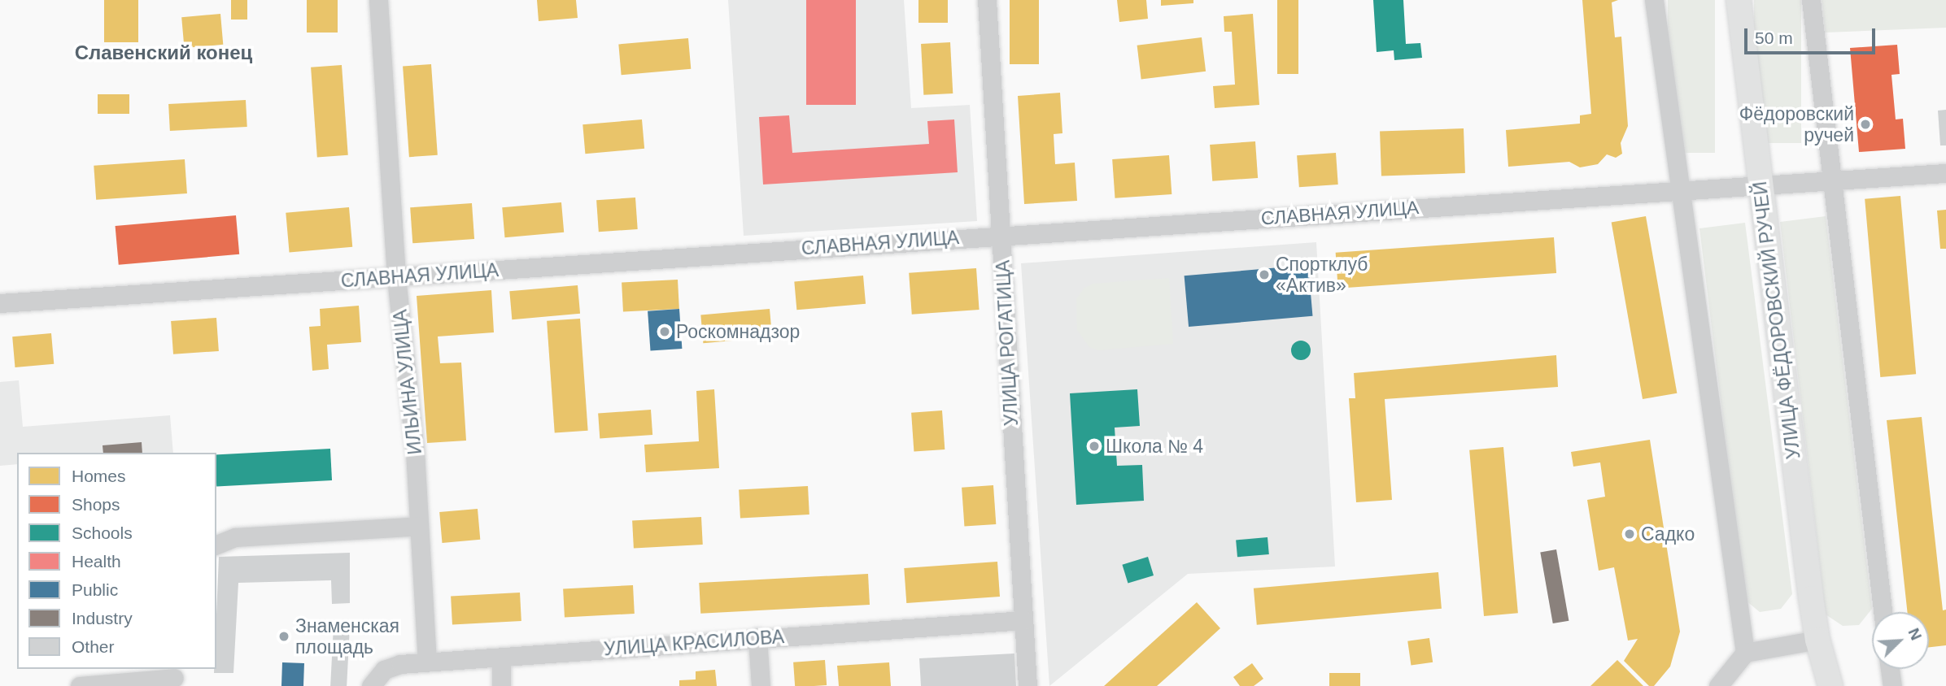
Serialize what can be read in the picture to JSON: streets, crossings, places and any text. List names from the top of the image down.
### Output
{
  "streets": {
    "main road": ["УЛИЦА ФЁДОРОВСКИЙ РУЧЕЙ"],
    "street": [
      "СЛАВНАЯ УЛИЦА",
      "УЛИЦА РОГАТИЦА",
      "ИЛЬИНА УЛИЦА",
      "УЛИЦА КРАСИЛОВА"
    ]
  },
  "crossings": [
    ["СЛАВНАЯ УЛИЦА", "УЛИЦА ФЁДОРОВСКИЙ РУЧЕЙ"],
    ["СЛАВНАЯ УЛИЦА", "УЛИЦА РОГАТИЦА"],
    ["СЛАВНАЯ УЛИЦА", "ИЛЬИНА УЛИЦА"],
    ["УЛИЦА РОГАТИЦА", "УЛИЦА КРАСИЛОВА"],
    ["ИЛЬИНА УЛИЦА", "УЛИЦА КРАСИЛОВА"]
  ],
  "districts": ["Славенский конец"],
  "places": [
    "Фёдоровский ручей",
    "Спортклуб «Актив»",
    "Роскомнадзор",
    "Школа № 4",
    "Садко",
    "Знаменская площадь"
  ],
  "legend": [
    "Homes",
    "Shops",
    "Schools",
    "Health",
    "Public",
    "Industry",
    "Other"
  ],
  "scale_bar": "50 m",
  "north": "top right"
}
